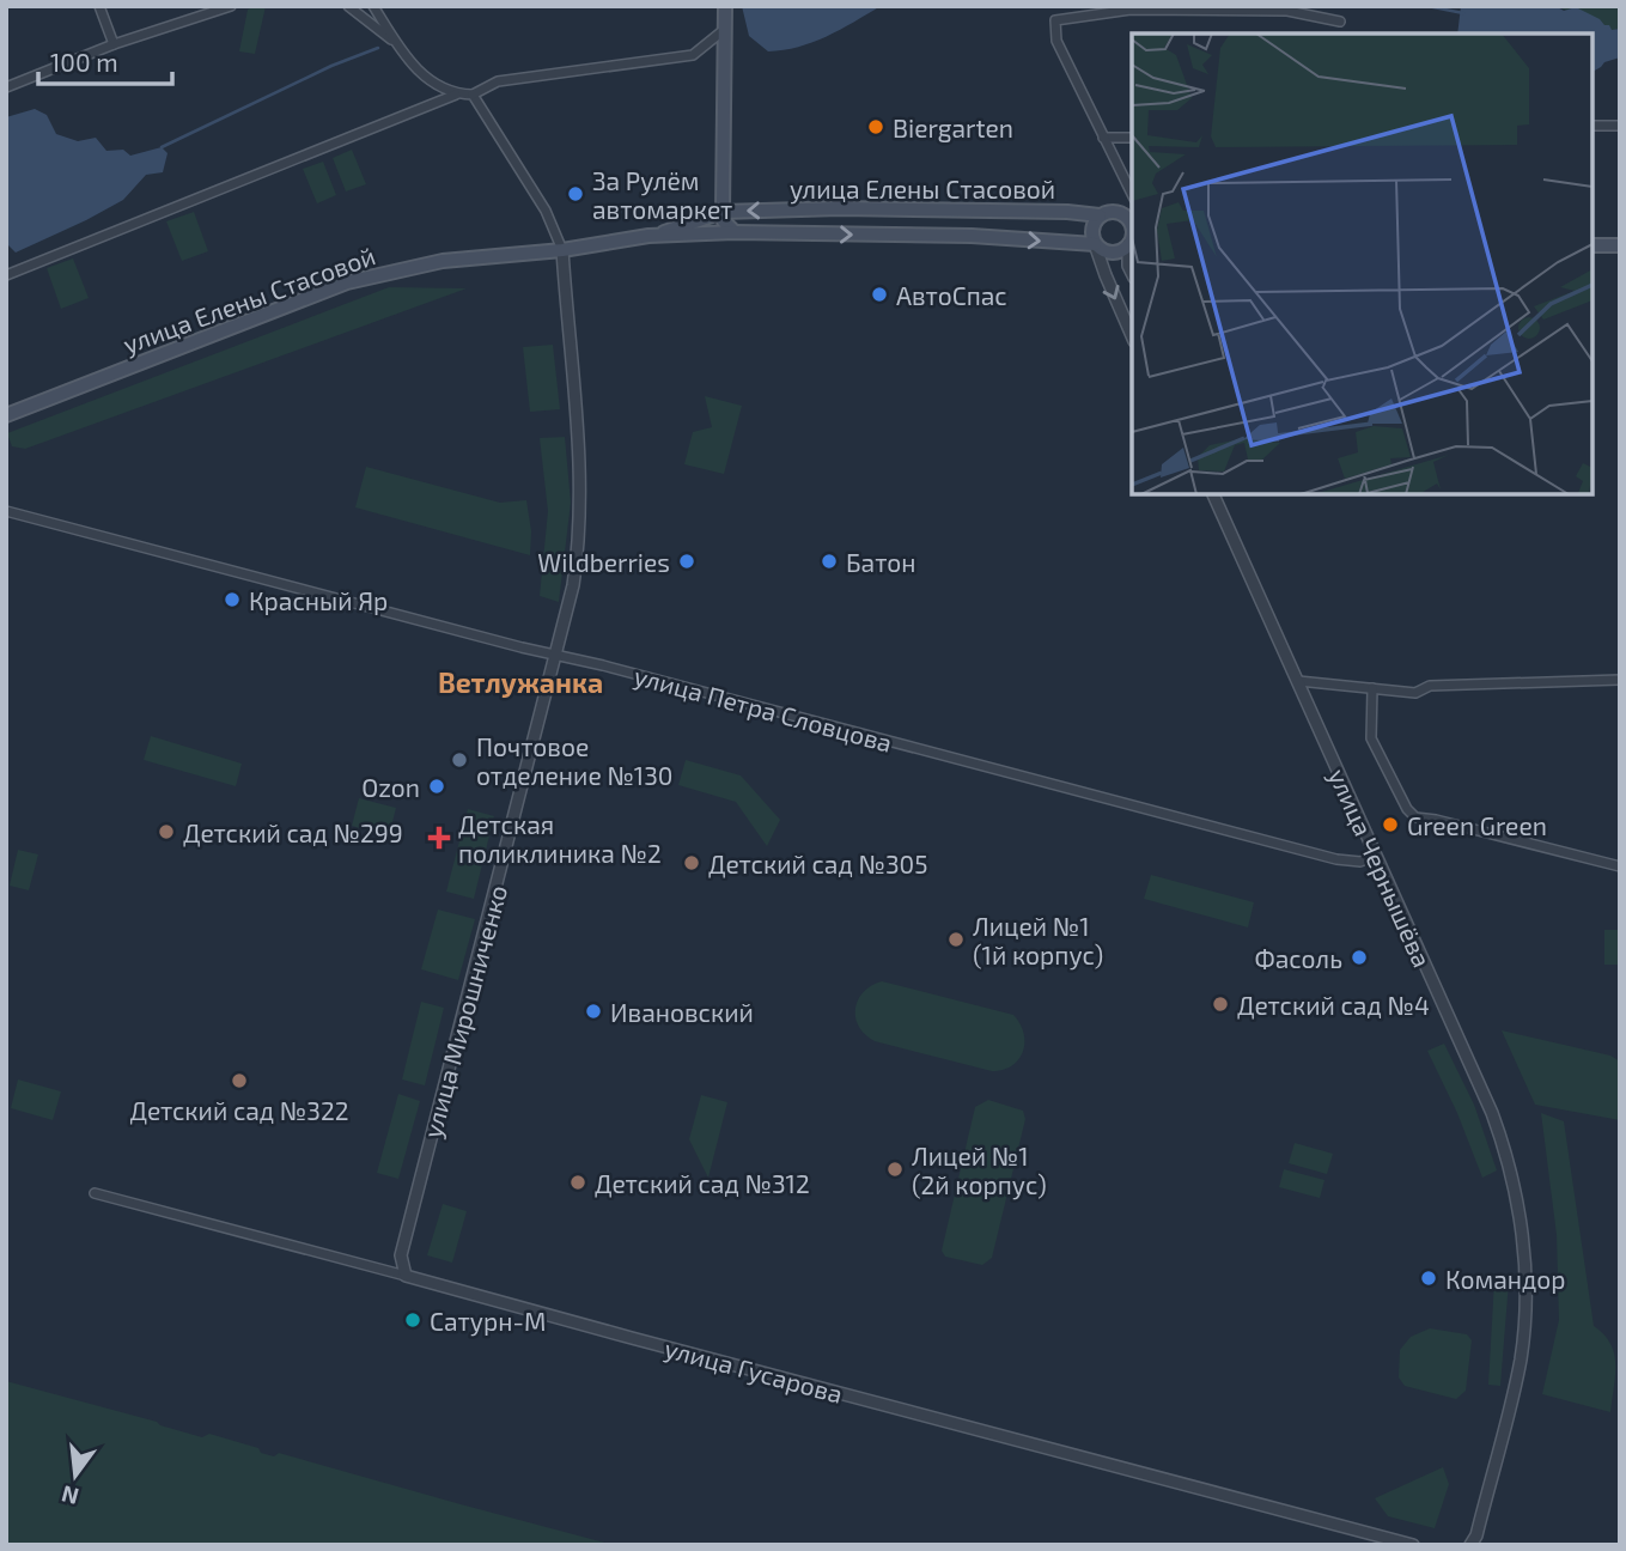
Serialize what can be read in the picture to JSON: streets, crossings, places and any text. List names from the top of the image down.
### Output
{
  "streets": {
    "main road": ["улица Елены Стасовой"],
    "street": [
      "улица Петра Словцова",
      "улица Чернышёва",
      "улица Мирошниченко",
      "улица Гусарова"
    ]
  },
  "crossings": [
    ["улица Елены Стасовой", "улица Мирошниченко"],
    ["улица Петра Словцова", "улица Чернышёва"],
    ["улица Петра Словцова", "улица Мирошниченко"],
    ["улица Мирошниченко", "улица Гусарова"]
  ],
  "districts": ["Ветлужанка"],
  "places": {
    "other": [
      "Biergarten",
      "За Рулём автомаркет",
      "АвтоСпас",
      "Wildberries",
      "Батон",
      "Красный Яр",
      "Почтовое отделение №130",
      "Ozon",
      "Green Green",
      "Детский сад №299",
      "Детский сад №305",
      "Лицей №1 (1й корпус)",
      "Фасоль",
      "Детский сад №4",
      "Ивановский",
      "Детский сад №322",
      "Лицей №1 (2й корпус)",
      "Детский сад №312",
      "Командор",
      "Сатурн-М"
    ],
    "health": ["Детская поликлиника №2"]
  },
  "scale_bar": "100 m",
  "north": "bottom"
}
